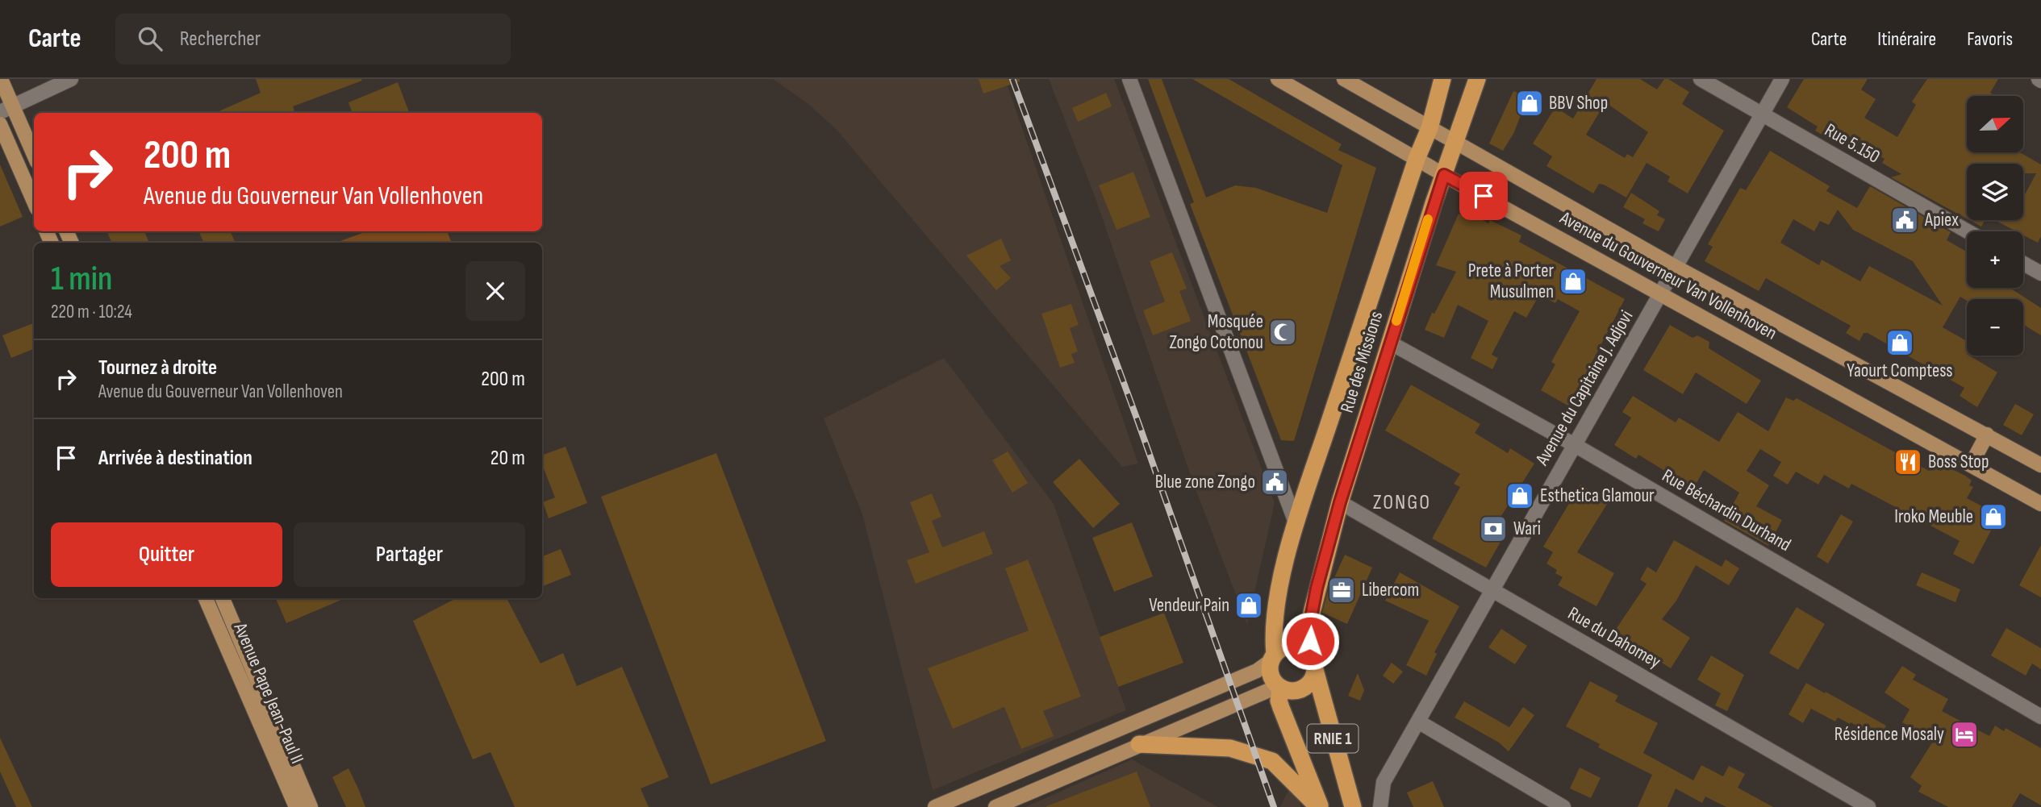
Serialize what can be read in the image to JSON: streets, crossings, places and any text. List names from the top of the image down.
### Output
{
  "streets": {
    "highway": ["Rue des Missions", "RNIE 1"],
    "main road": ["Avenue du Gouverneur Van Vollenhoven", "Avenue Pape Jean-Paul II"],
    "street": [
      "Rue 5.150",
      "Avenue du Capitaine J. Adjovi",
      "Rue Béchardin Durhand",
      "Rue du Dahomey"
    ]
  },
  "crossings": [
    ["Rue 5.150", "Avenue du Capitaine J. Adjovi"],
    ["Avenue du Gouverneur Van Vollenhoven", "Rue des Missions"],
    ["Avenue du Gouverneur Van Vollenhoven", "Avenue du Capitaine J. Adjovi"],
    ["Rue des Missions", "Rue Béchardin Durhand"],
    ["Rue des Missions", "Rue du Dahomey"],
    ["Rue des Missions", "RNIE 1"],
    ["Avenue du Capitaine J. Adjovi", "Rue Béchardin Durhand"],
    ["Avenue du Capitaine J. Adjovi", "Rue du Dahomey"]
  ],
  "districts": ["ZONGO"],
  "places": {
    "shop": [
      "BBV Shop",
      "Prete à Porter Musulmen",
      "Yaourt Comptess",
      "Esthetica Glamour",
      "Iroko Meuble",
      "Vendeur Pain"
    ],
    "public building": ["Apiex", "Blue zone Zongo"],
    "mosque": ["Mosquée Zongo Cotonou"],
    "restaurant": ["Boss Stop"],
    "bank": ["Wari"],
    "office": ["Libercom"],
    "hotel": ["Résidence Mosaly"]
  },
  "north": "right",
  "page": {
    "header": "Carte",
    "search": "Rechercher",
    "nav": ["Carte", "Itinéraire", "Favoris"],
    "map_buttons": ["+", "−"],
    "turn": ["200 m", "Avenue du Gouverneur Van Vollenhoven"],
    "heading": ["1 min", "220 m · 10:24"],
    "list": [
      {
        "name": "Tournez à droite",
        "note": "Avenue du Gouverneur Van Vollenhoven",
        "value": "200 m"
      },
      {
        "name": "Arrivée à destination",
        "value": "20 m"
      }
    ],
    "buttons": ["Quitter", "Partager"]
  }
}
